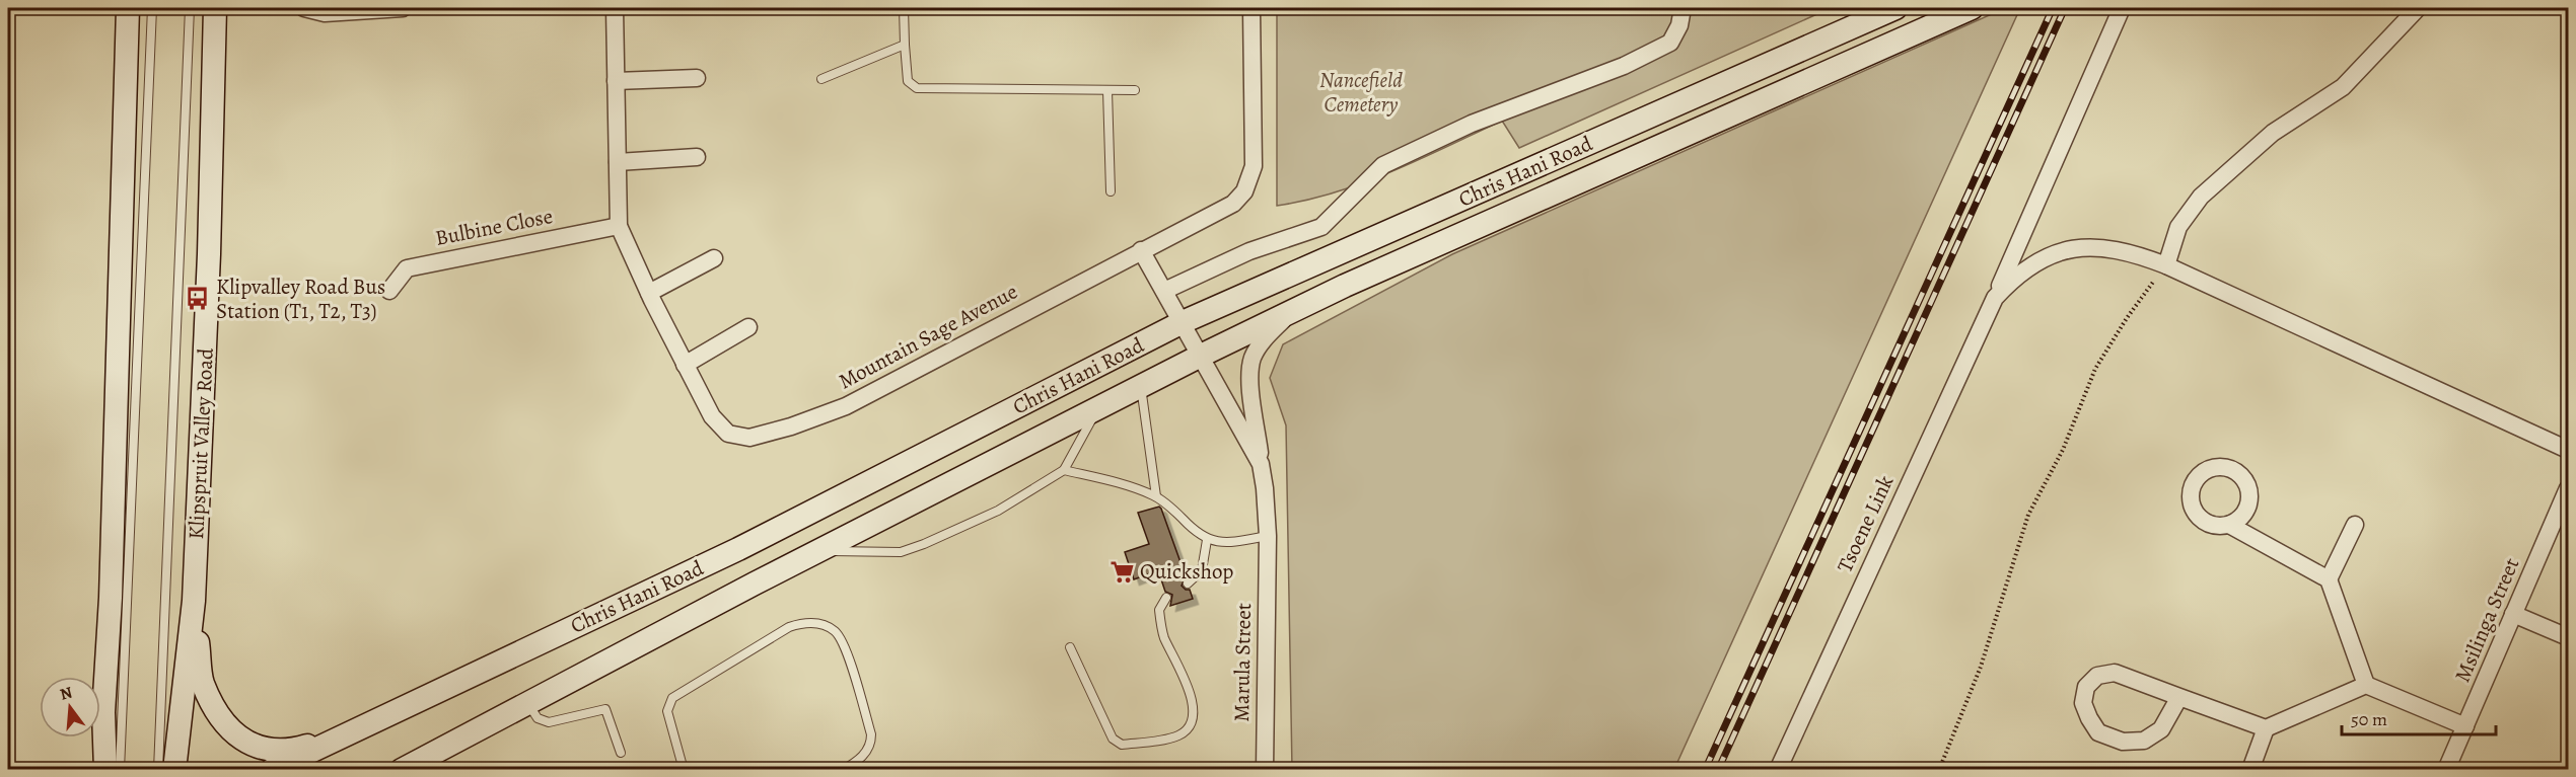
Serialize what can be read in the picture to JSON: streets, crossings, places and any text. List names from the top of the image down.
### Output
{
  "streets": {
    "main road": ["Chris Hani Road", "Klipspruit Valley Road"],
    "street": [
      "Bulbine Close",
      "Mountain Sage Avenue",
      "Tsoene Link",
      "Msilinga Street",
      "Marula Street"
    ]
  },
  "crossings": [
    ["Chris Hani Road", "Marula Street"]
  ],
  "parks": ["Nancefield Cemetery"],
  "places": {
    "bus stop": ["Klipvalley Road Bus Station (T1, T2, T3)"],
    "supermarket": ["Quickshop"]
  },
  "scale_bar": "50 m",
  "north": "top"
}
